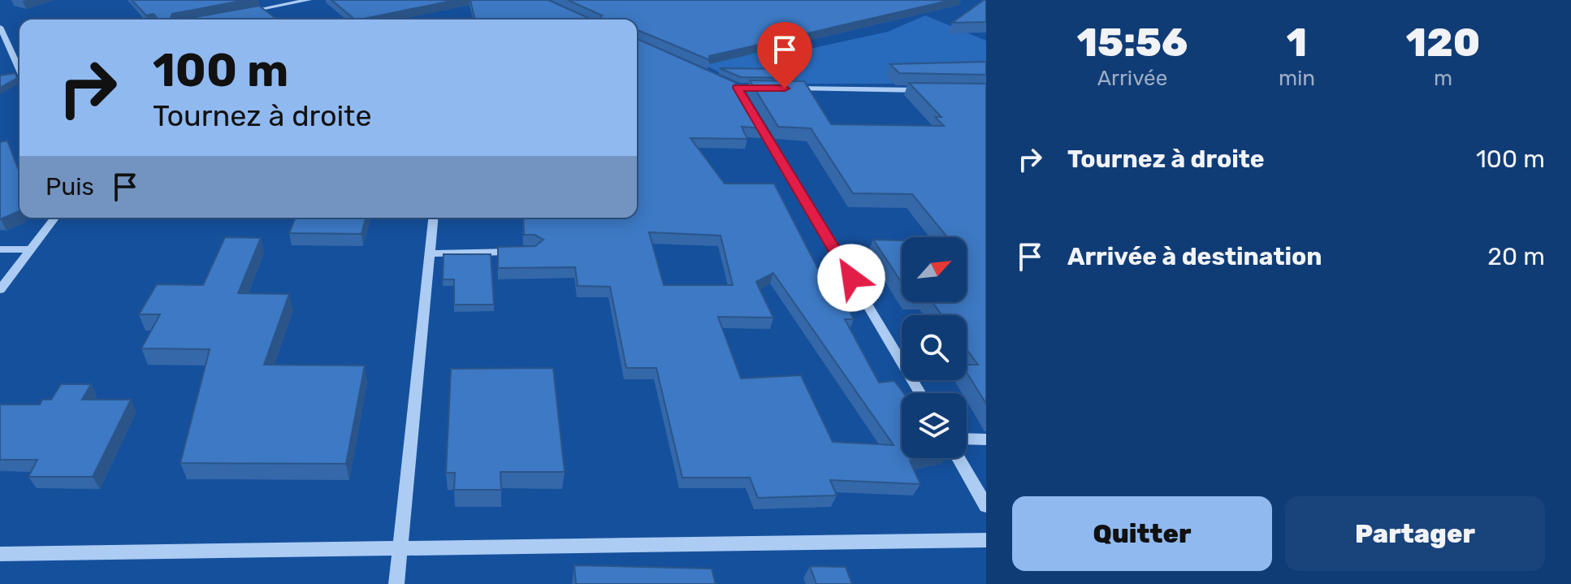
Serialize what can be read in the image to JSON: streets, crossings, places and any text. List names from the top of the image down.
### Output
{
  "north": "top right",
  "page": {
    "eta": [
      "15:56",
      "Arrivée",
      "1",
      "min",
      "120",
      "m"
    ],
    "turn": ["100 m", "Tournez à droite"],
    "list": [
      {
        "name": "Tournez à droite",
        "value": "100 m"
      },
      {
        "name": "Arrivée à destination",
        "value": "20 m"
      }
    ],
    "then": "Puis",
    "buttons": ["Quitter", "Partager"]
  }
}
